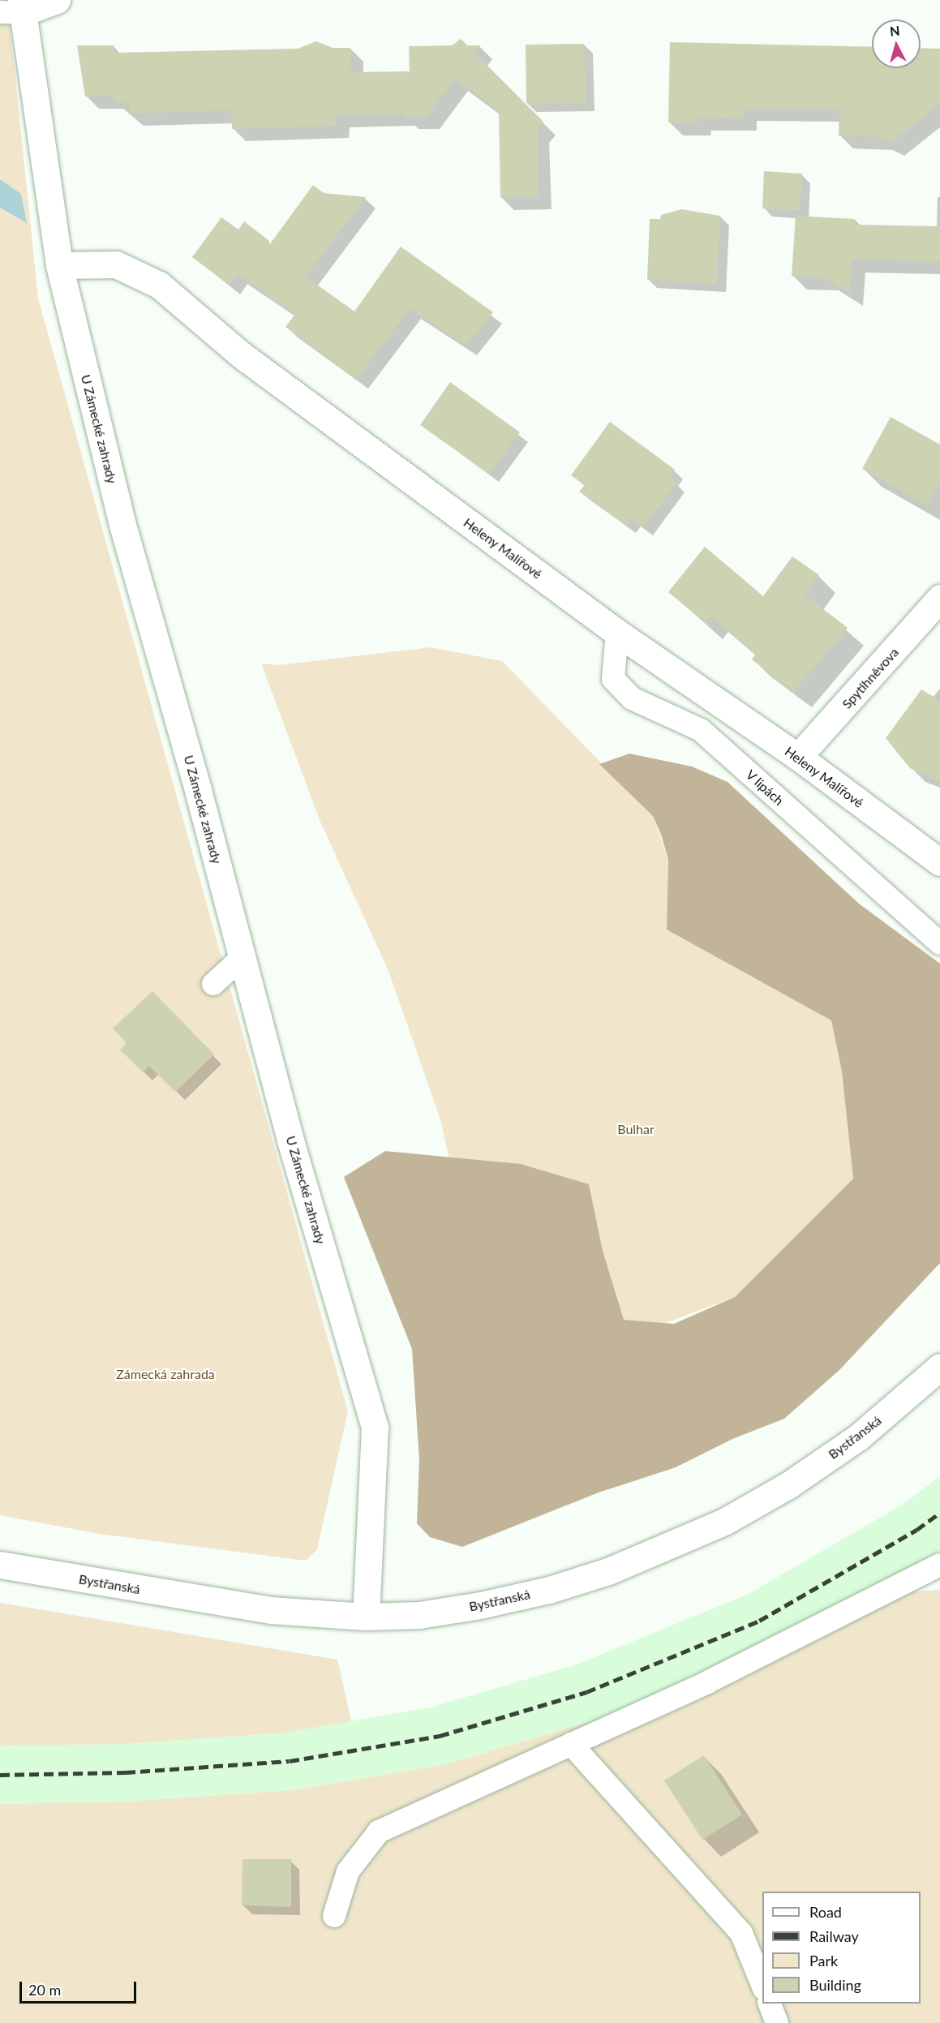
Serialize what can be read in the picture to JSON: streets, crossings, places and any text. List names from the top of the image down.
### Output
{
  "streets": {
    "street": [
      "U Zámecké zahrady",
      "Heleny Malířové",
      "Spytihněvova",
      "Bystřanská"
    ],
    "lane": ["V lipách"]
  },
  "crossings": [
    ["U Zámecké zahrady", "Heleny Malířové"],
    ["U Zámecké zahrady", "Bystřanská"],
    ["Heleny Malířové", "Spytihněvova"],
    ["Heleny Malířové", "V lipách"]
  ],
  "parks": ["Bulhar", "Zámecká zahrada"],
  "legend": [
    "Road",
    "Railway",
    "Park",
    "Building"
  ],
  "scale_bar": "20 m",
  "north": "top"
}
